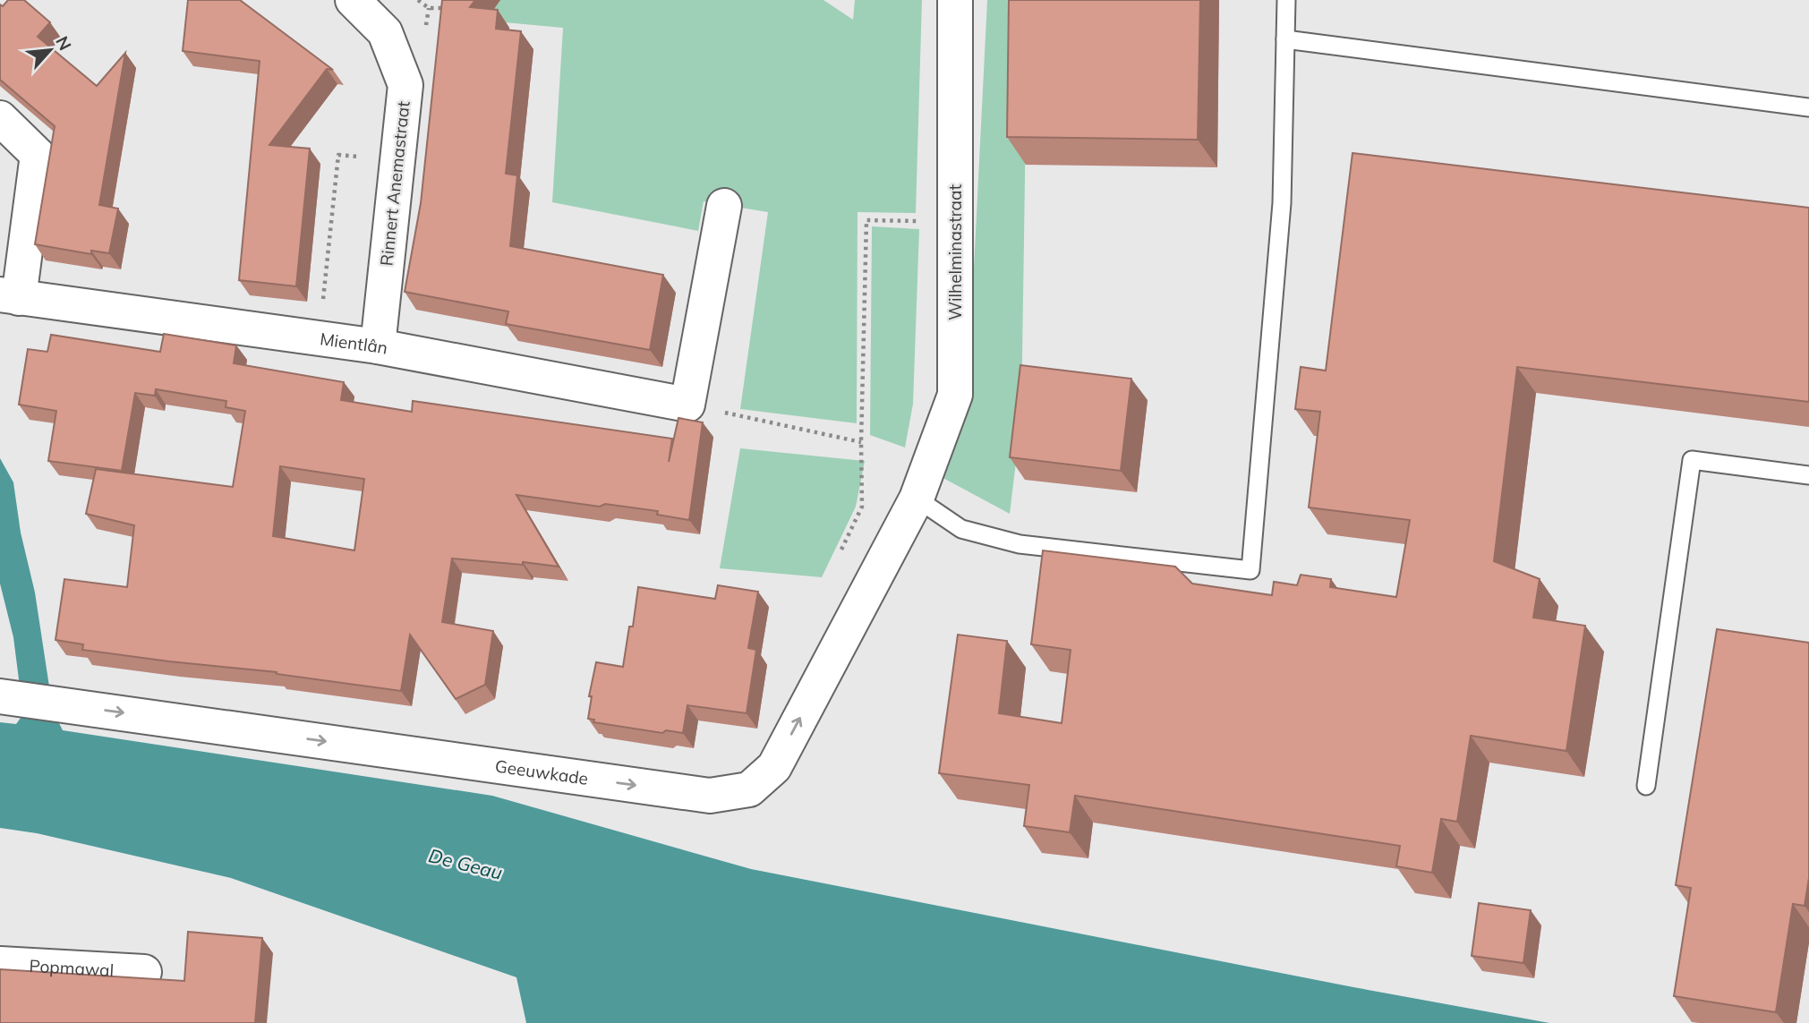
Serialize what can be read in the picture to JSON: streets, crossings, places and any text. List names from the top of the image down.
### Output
{
  "streets": {
    "street": [
      "Rinnert Anemastraat",
      "Wilhelminastraat",
      "Mientlân",
      "Geeuwkade",
      "Popmawal"
    ]
  },
  "crossings": [
    ["Rinnert Anemastraat", "Mientlân"],
    ["Wilhelminastraat", "Geeuwkade"]
  ],
  "one_way": ["Geeuwkade"],
  "water": ["De Geau"],
  "north": "top right"
}
